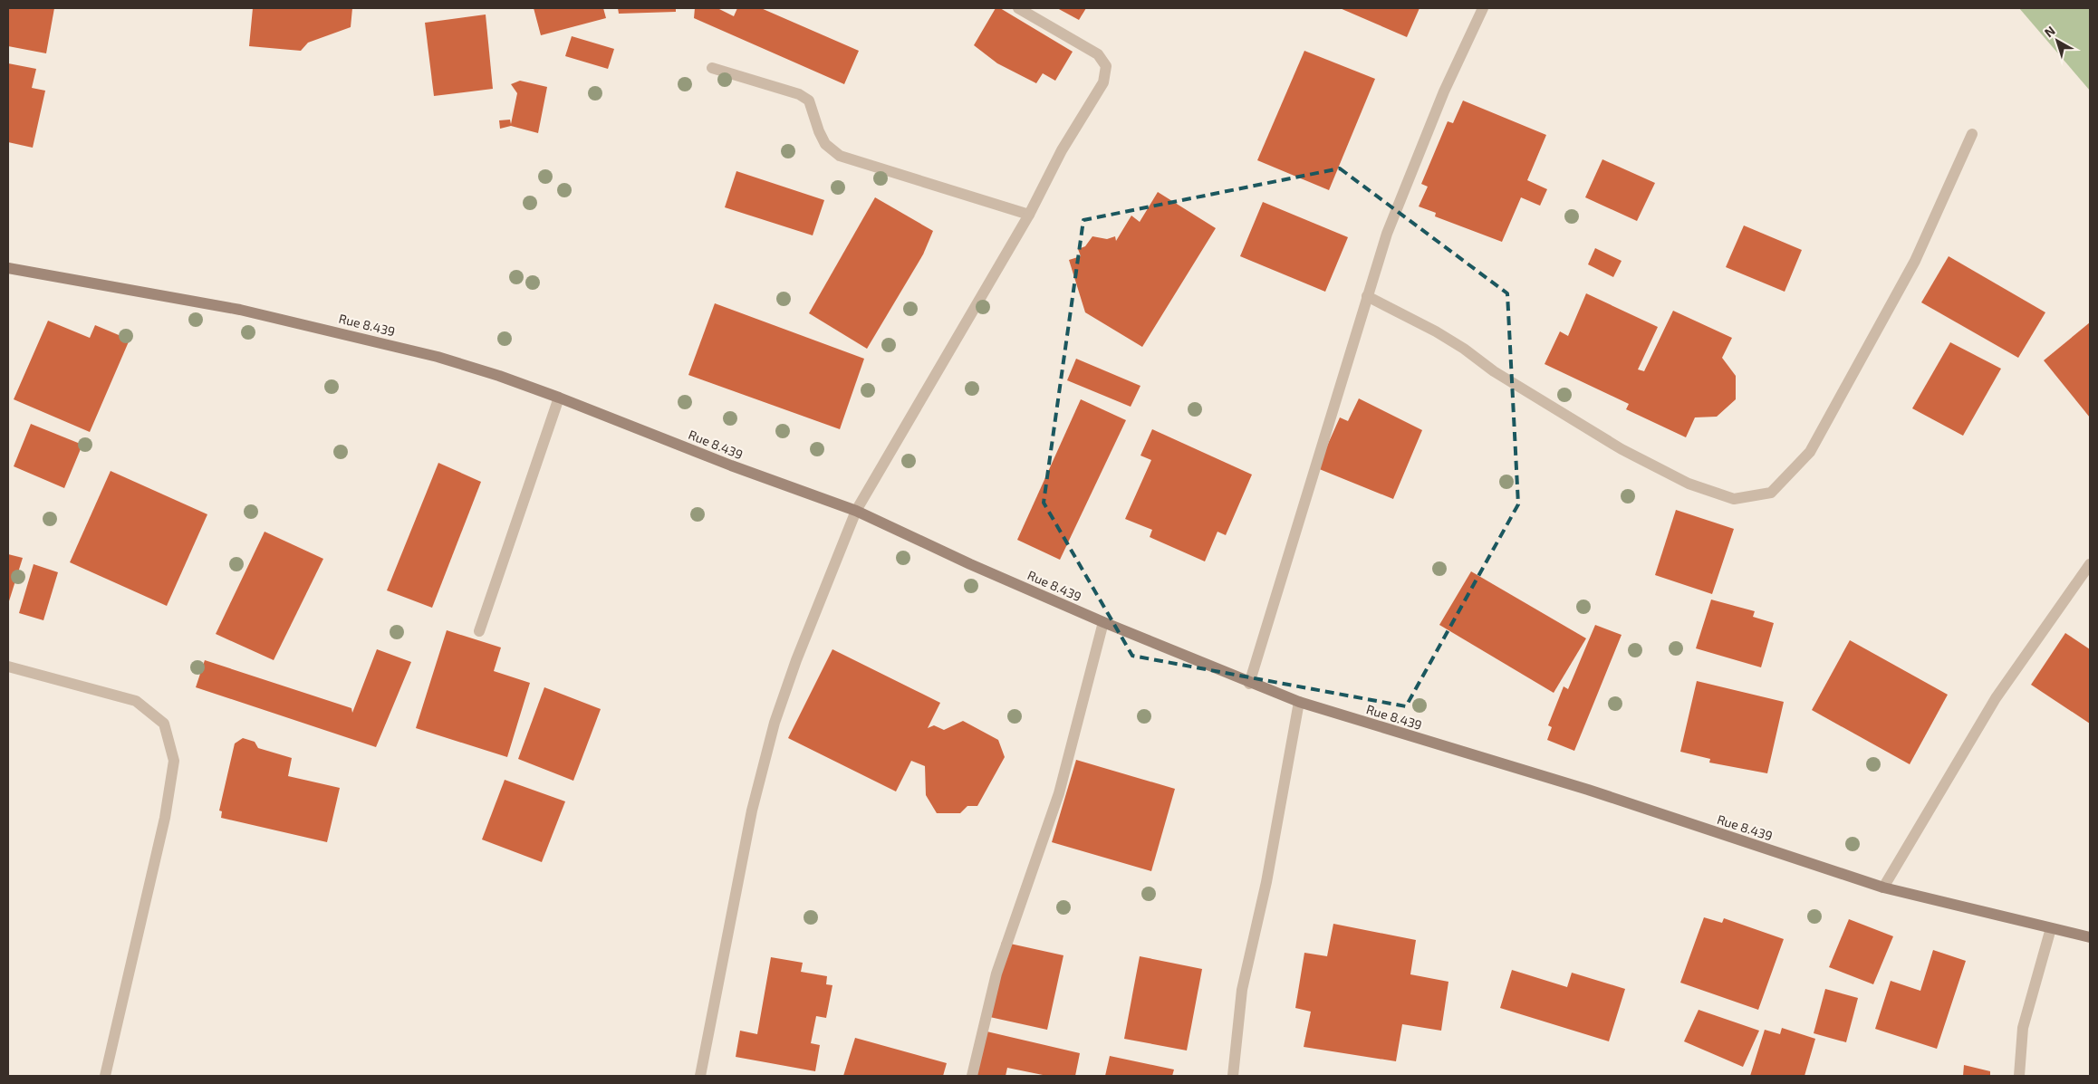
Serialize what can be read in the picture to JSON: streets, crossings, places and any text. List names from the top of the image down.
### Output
{
  "streets": {
    "street": ["Rue 8.439"]
  },
  "north": "top left"
}
